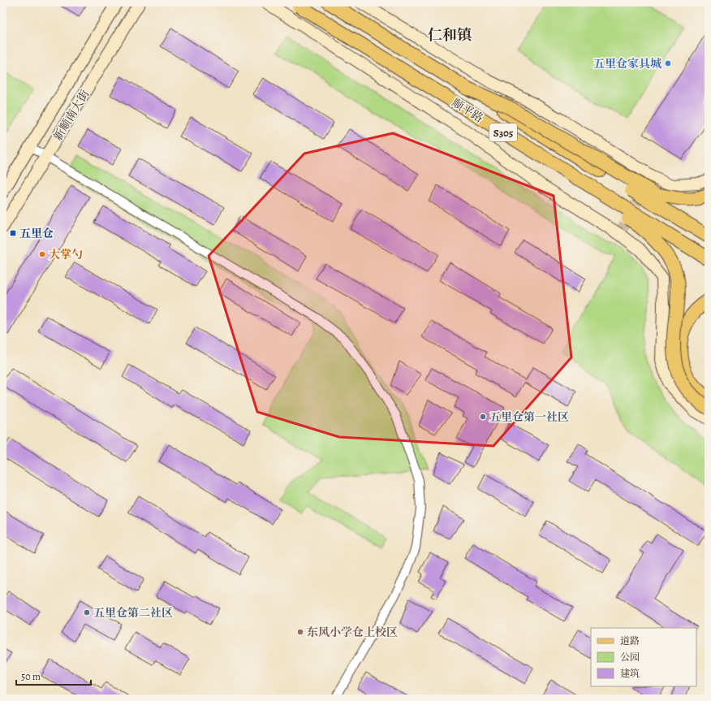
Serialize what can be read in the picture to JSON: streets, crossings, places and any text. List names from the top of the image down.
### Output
{
  "streets": {
    "main road": ["顺平路", "S305"],
    "street": ["新顺南大街"]
  },
  "districts": ["仁和镇"],
  "places": {
    "other": [
      "五里仓家具城",
      "大掌勺",
      "五里仓第一社区",
      "五里仓第二社区",
      "东风小学仓上校区"
    ],
    "transit": ["五里仓"]
  },
  "legend": ["道路", "公园", "建筑"],
  "scale_bar": "50 m"
}
